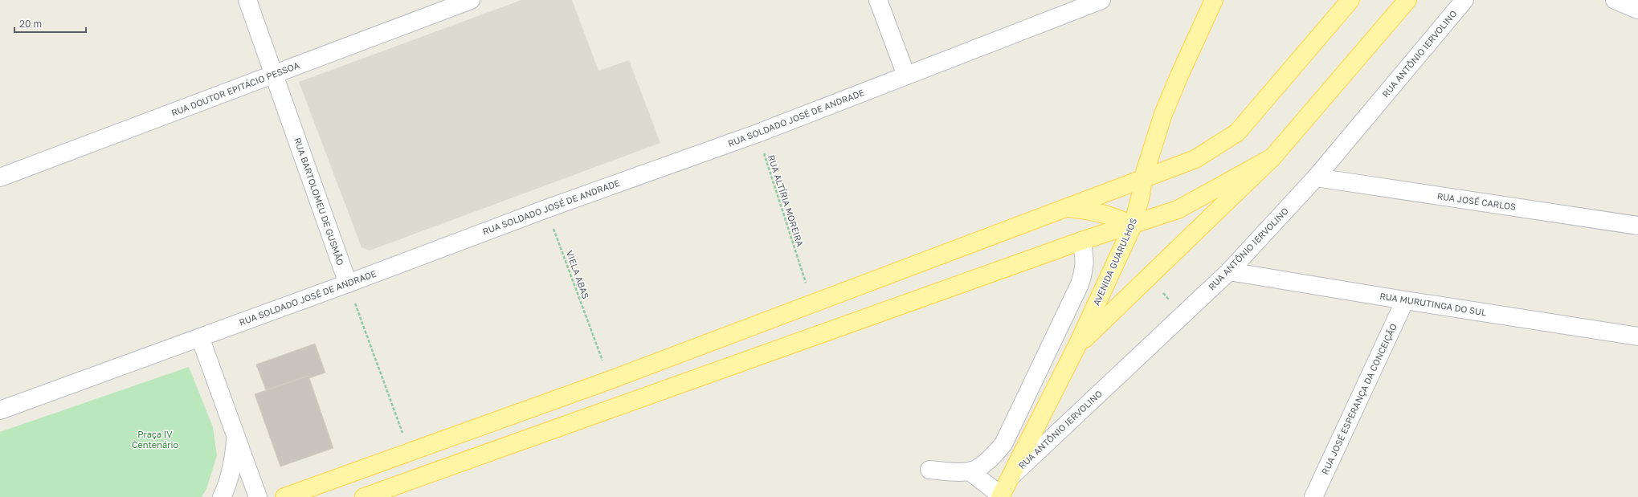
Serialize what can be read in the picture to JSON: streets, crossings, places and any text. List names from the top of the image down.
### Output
{
  "streets": {
    "main road": ["AVENIDA GUARULHOS"],
    "street": [
      "RUA ANTÔNIO IERVOLINO",
      "RUA DOUTOR EPITÁCIO PESSOA",
      "RUA SOLDADO JOSÉ DE ANDRADE",
      "RUA BARTOLOMEU DE GUSMÃO",
      "RUA JOSÉ CARLOS",
      "RUA MURUTINGA DO SUL",
      "RUA JOSÉ ESPERANÇA DA CONCEIÇÃO"
    ],
    "path": ["RUA ALTÍRIA MOREIRA", "VIELA ABAS"]
  },
  "crossings": [
    ["RUA ANTÔNIO IERVOLINO", "RUA JOSÉ CARLOS"],
    ["RUA ANTÔNIO IERVOLINO", "AVENIDA GUARULHOS"],
    ["RUA ANTÔNIO IERVOLINO", "RUA MURUTINGA DO SUL"],
    ["RUA DOUTOR EPITÁCIO PESSOA", "RUA BARTOLOMEU DE GUSMÃO"],
    ["RUA SOLDADO JOSÉ DE ANDRADE", "RUA ALTÍRIA MOREIRA"],
    ["RUA SOLDADO JOSÉ DE ANDRADE", "RUA BARTOLOMEU DE GUSMÃO"],
    ["RUA SOLDADO JOSÉ DE ANDRADE", "VIELA ABAS"],
    ["RUA MURUTINGA DO SUL", "RUA JOSÉ ESPERANÇA DA CONCEIÇÃO"]
  ],
  "parks": ["Praça IV Centenário"],
  "scale_bar": "20 m"
}
